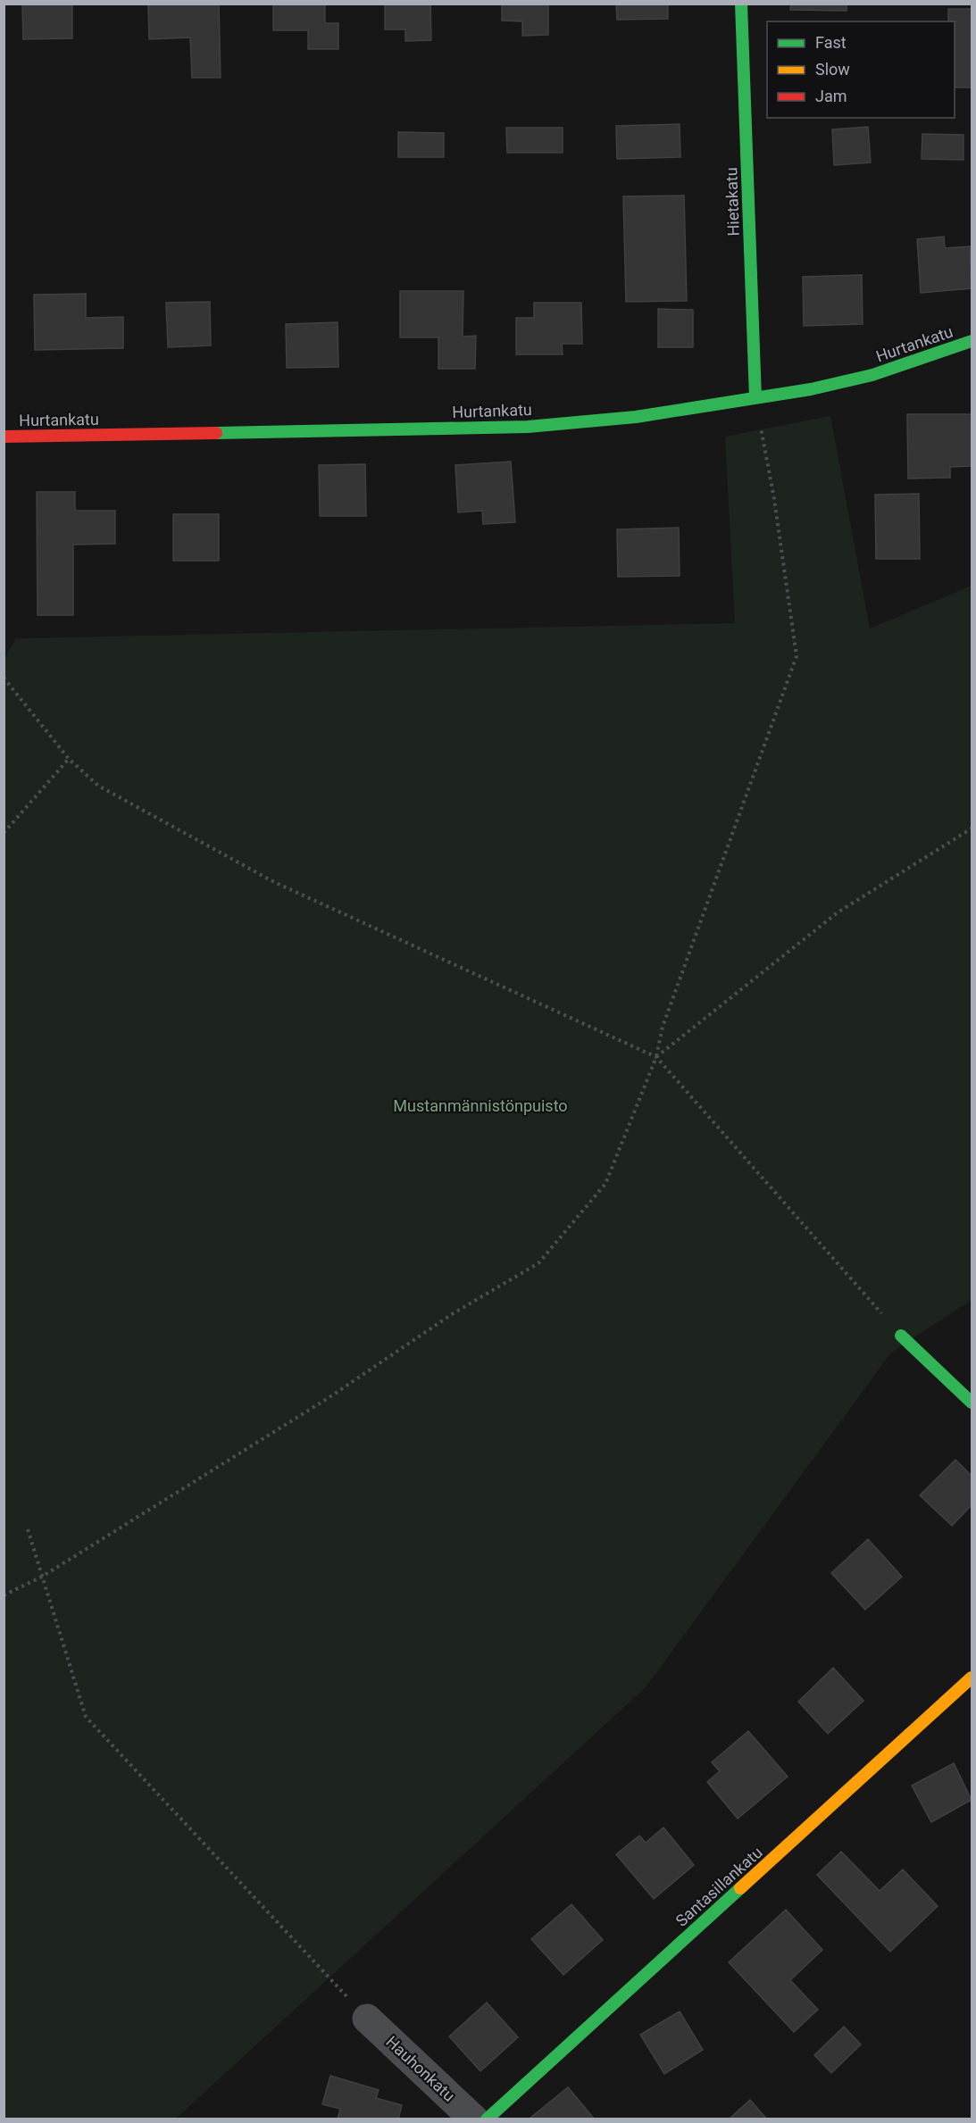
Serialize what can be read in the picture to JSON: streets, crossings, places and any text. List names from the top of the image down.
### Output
{
  "streets": {
    "street": [
      "Hietakatu",
      "Hurtankatu",
      "Santasillankatu",
      "Hauhonkatu"
    ]
  },
  "crossings": [
    ["Hietakatu", "Hurtankatu"]
  ],
  "parks": ["Mustanmännistönpuisto"],
  "legend": ["Fast", "Slow", "Jam"]
}
